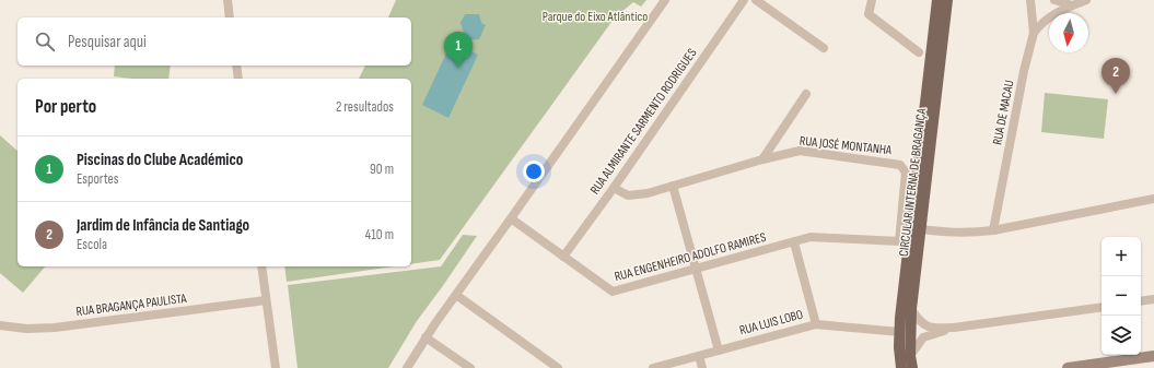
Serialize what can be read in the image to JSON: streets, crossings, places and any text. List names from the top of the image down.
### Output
{
  "streets": {
    "main road": ["CIRCULAR INTERNA DE BRAGANÇA"],
    "street": [
      "RUA DE MACAU",
      "RUA ALMIRANTE SARMENTO RODRIGUES",
      "RUA JOSÉ MONTANHA",
      "RUA ENGENHEIRO ADOLFO RAMIRES",
      "RUA BRAGANÇA PAULISTA",
      "RUA LUIS LOBO"
    ]
  },
  "crossings": [
    ["RUA ALMIRANTE SARMENTO RODRIGUES", "RUA JOSÉ MONTANHA"],
    ["RUA ALMIRANTE SARMENTO RODRIGUES", "RUA ENGENHEIRO ADOLFO RAMIRES"],
    ["RUA JOSÉ MONTANHA", "RUA ENGENHEIRO ADOLFO RAMIRES"],
    ["CIRCULAR INTERNA DE BRAGANÇA", "RUA LUIS LOBO"]
  ],
  "parks": ["Parque do Eixo Atlântico"],
  "north": "bottom",
  "page": {
    "search": "Pesquisar aqui",
    "pins": ["1", "2"],
    "heading": ["Por perto", "2 resultados"],
    "list": [
      {
        "mark": "1",
        "name": "Piscinas do Clube Académico",
        "note": "Esportes",
        "value": "90 m"
      },
      {
        "mark": "2",
        "name": "Jardim de Infância de Santiago",
        "note": "Escola",
        "value": "410 m"
      }
    ],
    "map_buttons": ["+", "−"]
  }
}
